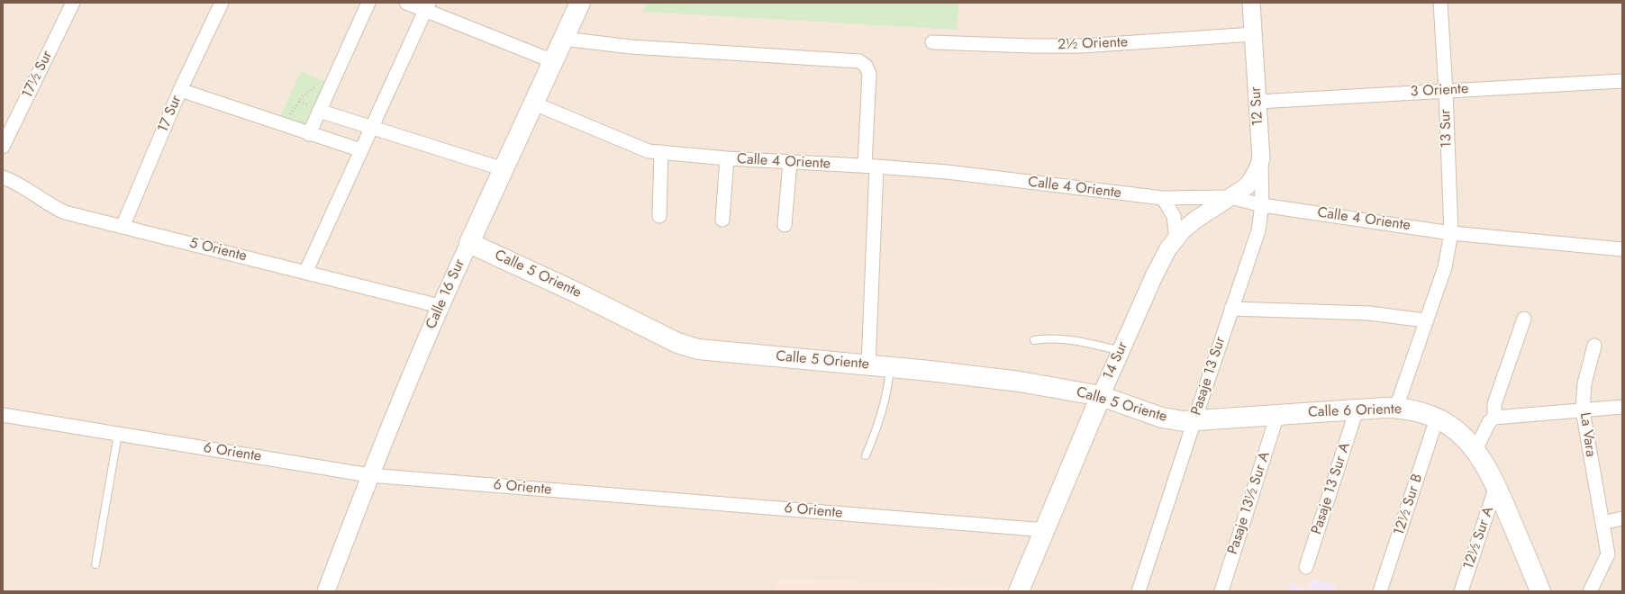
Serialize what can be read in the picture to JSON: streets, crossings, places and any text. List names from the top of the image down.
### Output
{
  "streets": {
    "main road": [
      "Calle 5 Oriente",
      "Calle 16 Sur",
      "14 Sur",
      "Calle 6 Oriente"
    ],
    "street": [
      "2½ Oriente",
      "17½ Sur",
      "3 Oriente",
      "12 Sur",
      "17 Sur",
      "13 Sur",
      "Calle 4 Oriente",
      "5 Oriente",
      "Pasaje 13 Sur",
      "La Vara",
      "6 Oriente",
      "Pasaje 13 Sur A",
      "Pasaje 13½ Sur A",
      "12½ Sur B",
      "12½ Sur A"
    ]
  },
  "crossings": [
    ["2½ Oriente", "12 Sur"],
    ["3 Oriente", "12 Sur"],
    ["3 Oriente", "13 Sur"],
    ["12 Sur", "Calle 4 Oriente"],
    ["12 Sur", "14 Sur"],
    ["12 Sur", "Pasaje 13 Sur"],
    ["17 Sur", "5 Oriente"],
    ["13 Sur", "Calle 4 Oriente"],
    ["Calle 4 Oriente", "Calle 16 Sur"],
    ["Calle 4 Oriente", "14 Sur"],
    ["Calle 4 Oriente", "Pasaje 13 Sur"],
    ["5 Oriente", "Calle 16 Sur"],
    ["Calle 5 Oriente", "Calle 16 Sur"],
    ["Calle 5 Oriente", "14 Sur"],
    ["Calle 5 Oriente", "Pasaje 13 Sur"],
    ["Calle 5 Oriente", "Calle 6 Oriente"],
    ["Calle 16 Sur", "6 Oriente"],
    ["14 Sur", "6 Oriente"],
    ["Pasaje 13 Sur", "Calle 6 Oriente"],
    ["Calle 6 Oriente", "Pasaje 13 Sur A"],
    ["Calle 6 Oriente", "Pasaje 13½ Sur A"],
    ["Calle 6 Oriente", "12½ Sur B"],
    ["Calle 6 Oriente", "12½ Sur A"]
  ]
}
